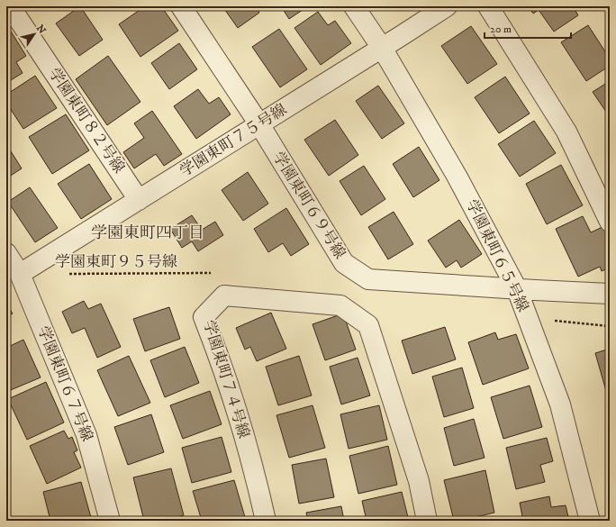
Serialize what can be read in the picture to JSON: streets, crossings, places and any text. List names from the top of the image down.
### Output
{
  "streets": {
    "street": [
      "学園東町８２号線",
      "学園東町７５号線",
      "学園東町６９号線",
      "学園東町６５号線",
      "学園東町７４号線",
      "学園東町６７号線"
    ],
    "path": ["学園東町９５号線"]
  },
  "crossings": [
    ["学園東町８２号線", "学園東町７５号線"],
    ["学園東町７５号線", "学園東町６９号線"],
    ["学園東町７５号線", "学園東町６５号線"],
    ["学園東町７５号線", "学園東町６７号線"],
    ["学園東町６９号線", "学園東町６５号線"]
  ],
  "districts": ["学園東町四丁目"],
  "scale_bar": "20 m",
  "north": "top right"
}
